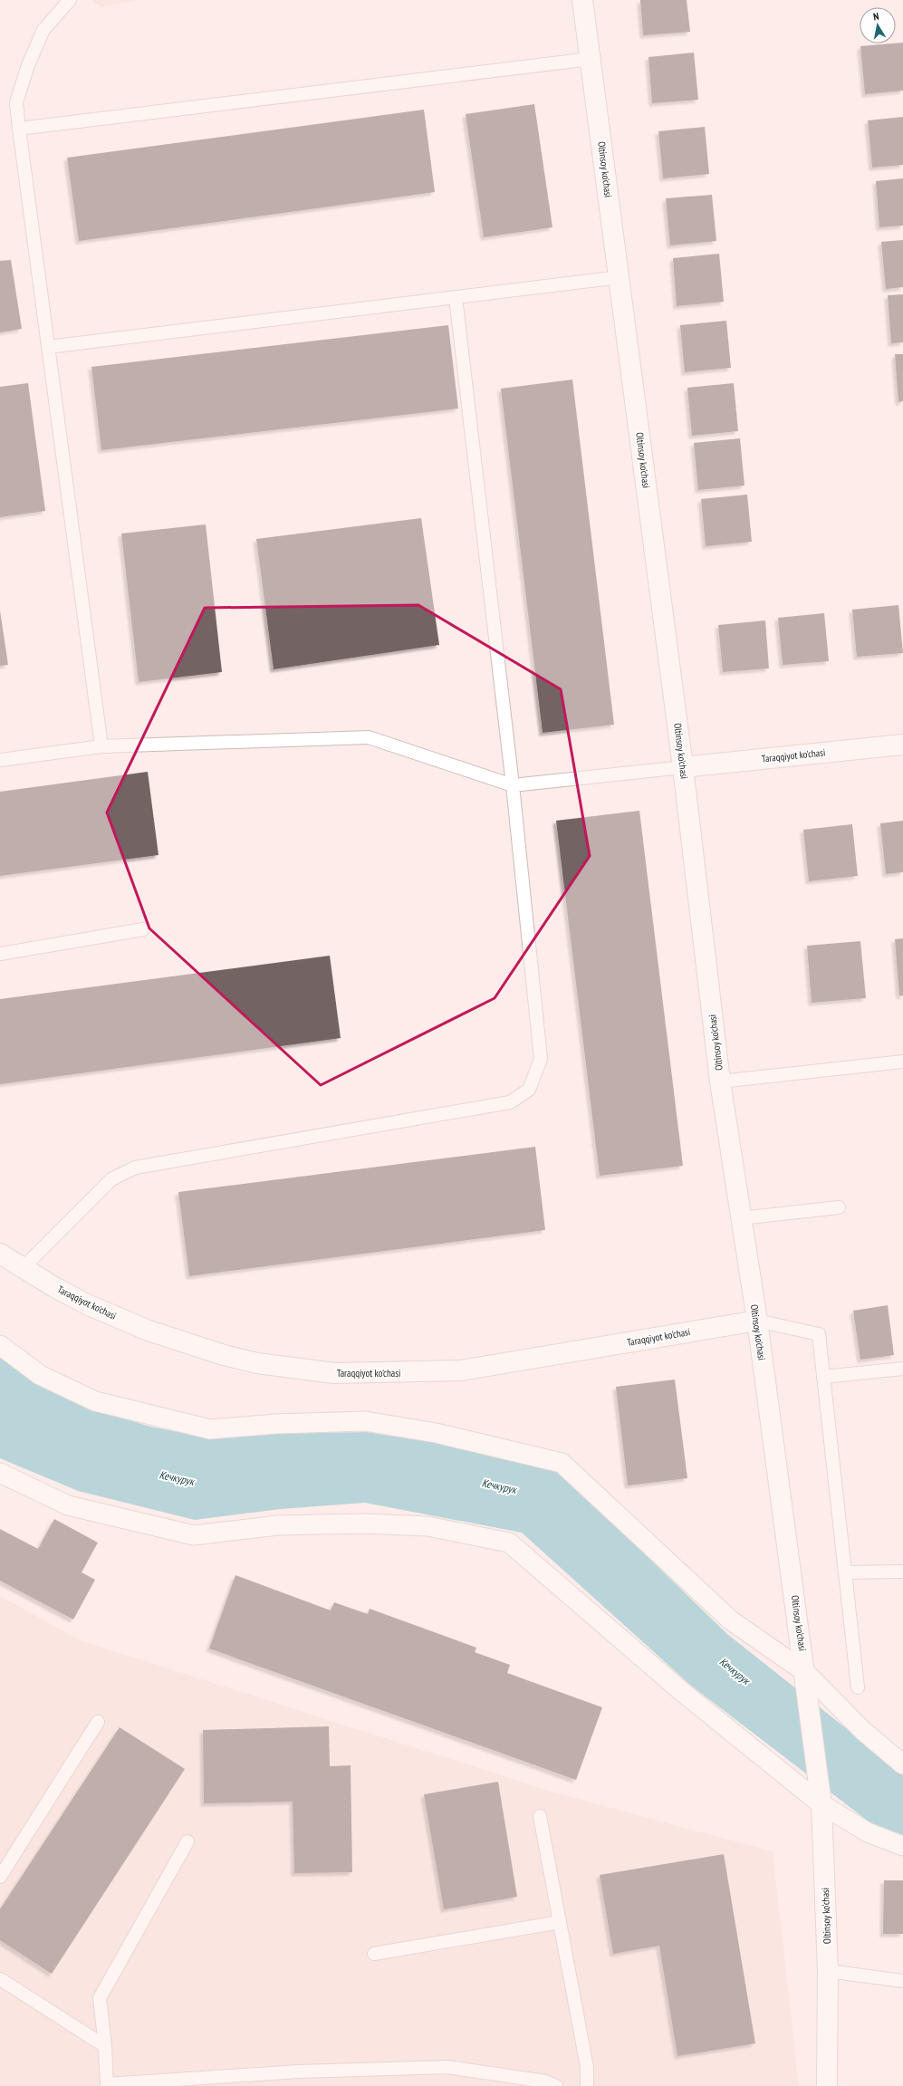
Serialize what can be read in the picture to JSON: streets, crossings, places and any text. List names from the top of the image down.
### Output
{
  "streets": {
    "street": ["Oltinsoy ko'chasi", "Taraqqiyot ko'chasi"]
  },
  "crossings": [
    ["Oltinsoy ko'chasi", "Taraqqiyot ko'chasi"]
  ],
  "water": ["Кечкурук"],
  "north": "top"
}
